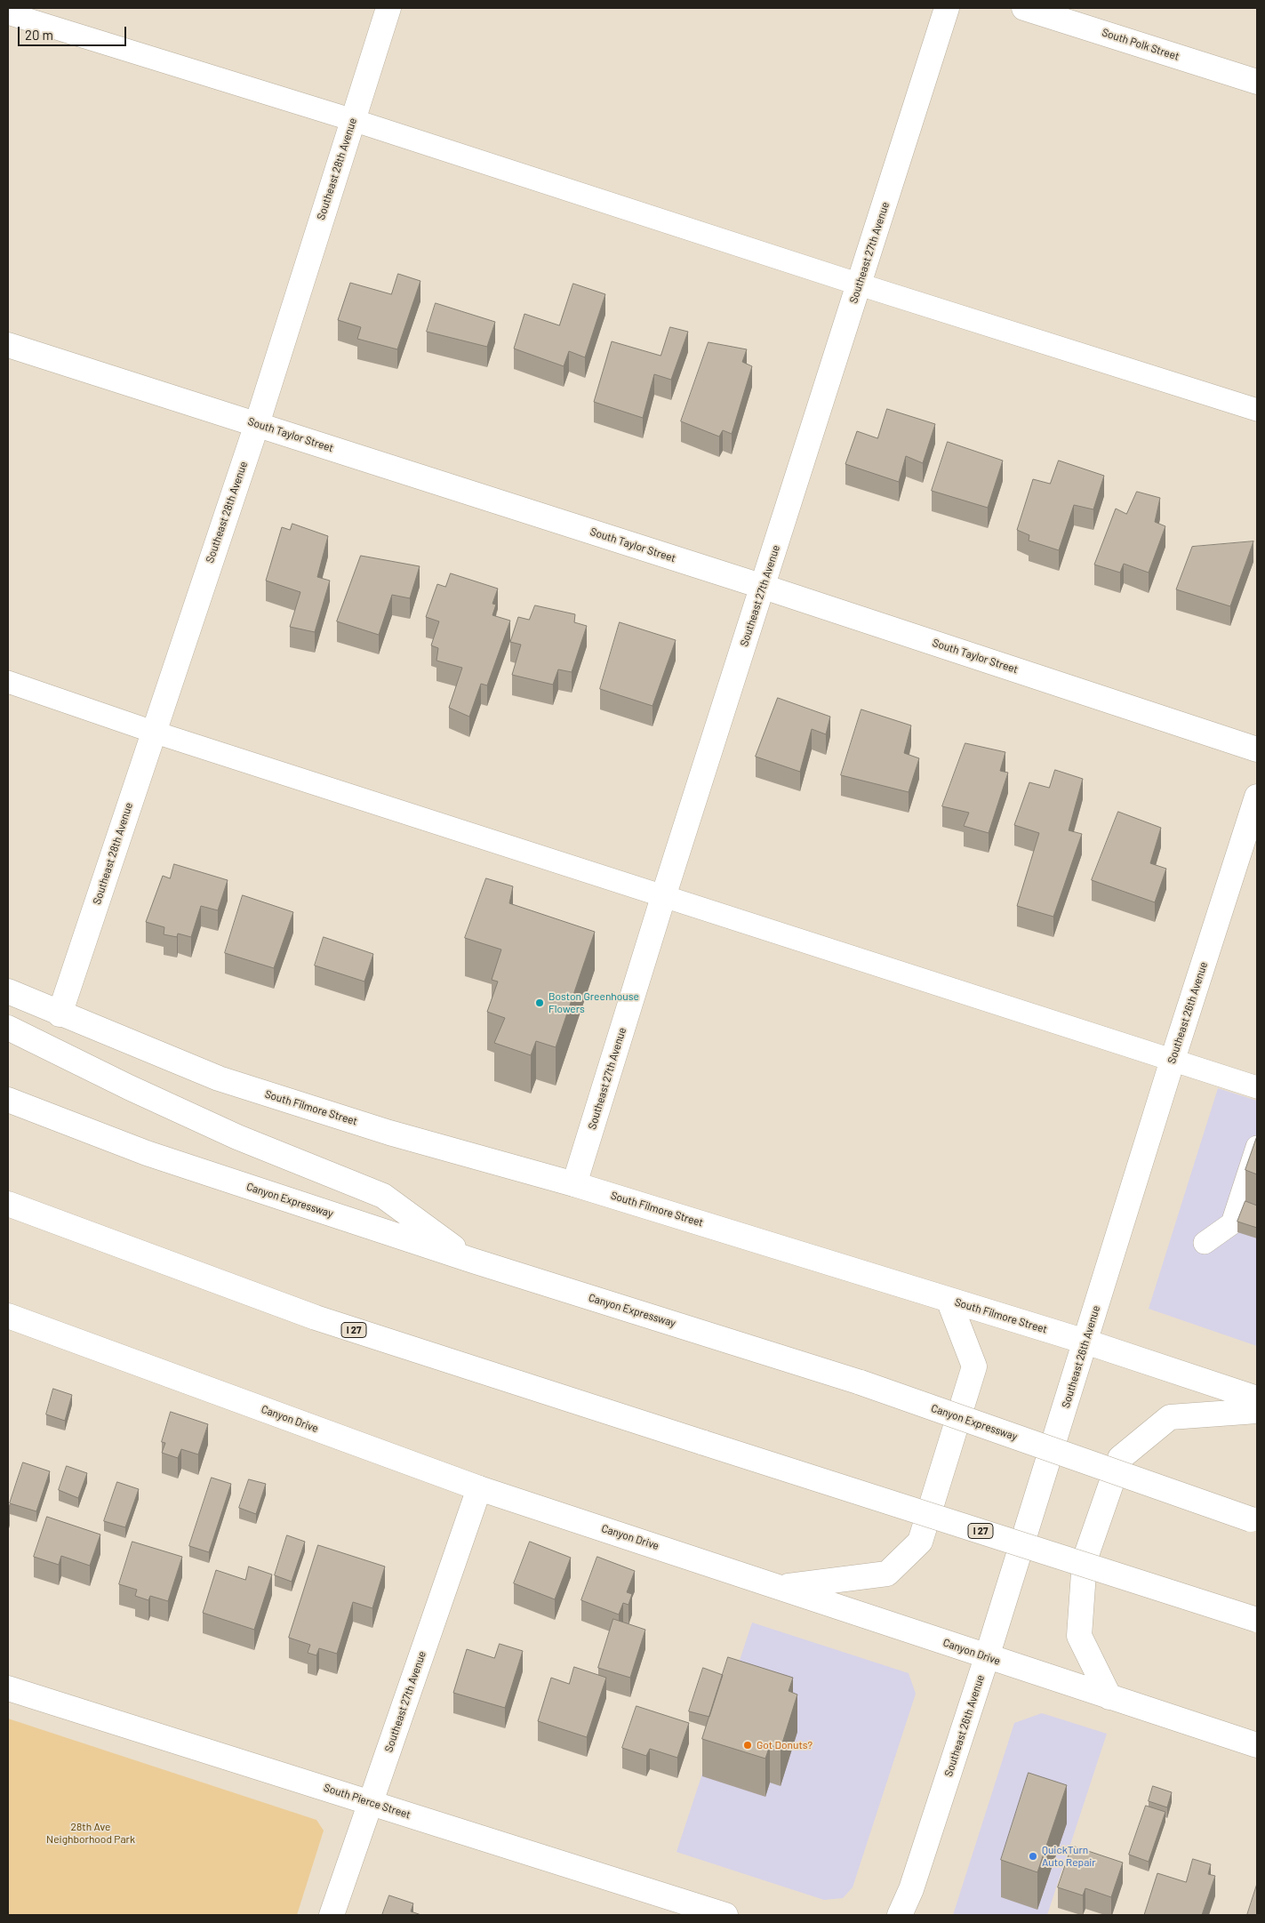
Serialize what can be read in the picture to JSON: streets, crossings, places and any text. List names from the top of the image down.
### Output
{
  "streets": {
    "main road": [
      "South Polk Street",
      "Southeast 28th Avenue",
      "Southeast 27th Avenue",
      "South Taylor Street",
      "Southeast 26th Avenue",
      "South Filmore Street",
      "Canyon Expressway",
      "I 27",
      "Canyon Drive",
      "South Pierce Street"
    ]
  },
  "crossings": [
    ["Southeast 28th Avenue", "South Taylor Street"],
    ["Southeast 28th Avenue", "South Filmore Street"],
    ["Southeast 27th Avenue", "South Taylor Street"],
    ["Southeast 27th Avenue", "South Filmore Street"],
    ["Southeast 27th Avenue", "Canyon Drive"],
    ["Southeast 27th Avenue", "South Pierce Street"],
    ["Southeast 26th Avenue", "South Filmore Street"],
    ["Southeast 26th Avenue", "Canyon Drive"]
  ],
  "parks": ["28th Ave Neighborhood Park"],
  "places": ["Boston Greenhouse Flowers", "Got Donuts?", "QuickTurn Auto Repair"],
  "scale_bar": "20 m"
}
